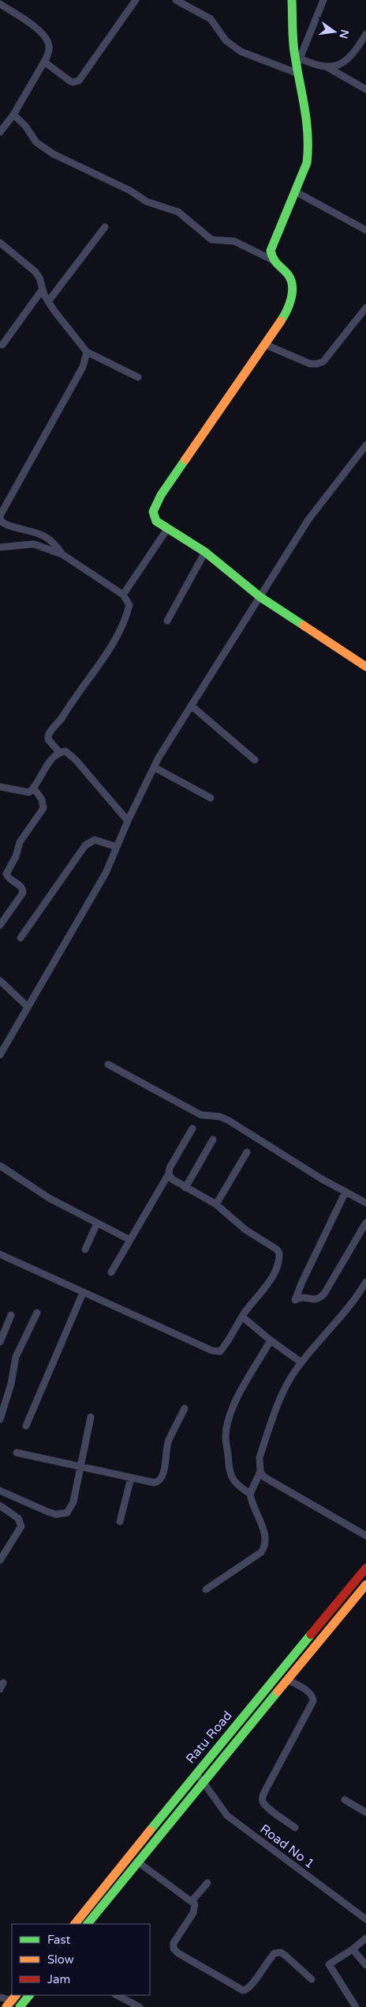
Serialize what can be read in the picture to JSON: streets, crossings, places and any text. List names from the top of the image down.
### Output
{
  "streets": {
    "main road": ["Ratu Road"],
    "street": ["Road No 1"]
  },
  "crossings": [
    ["Ratu Road", "Road No 1"]
  ],
  "legend": ["Fast", "Slow", "Jam"],
  "north": "right"
}
